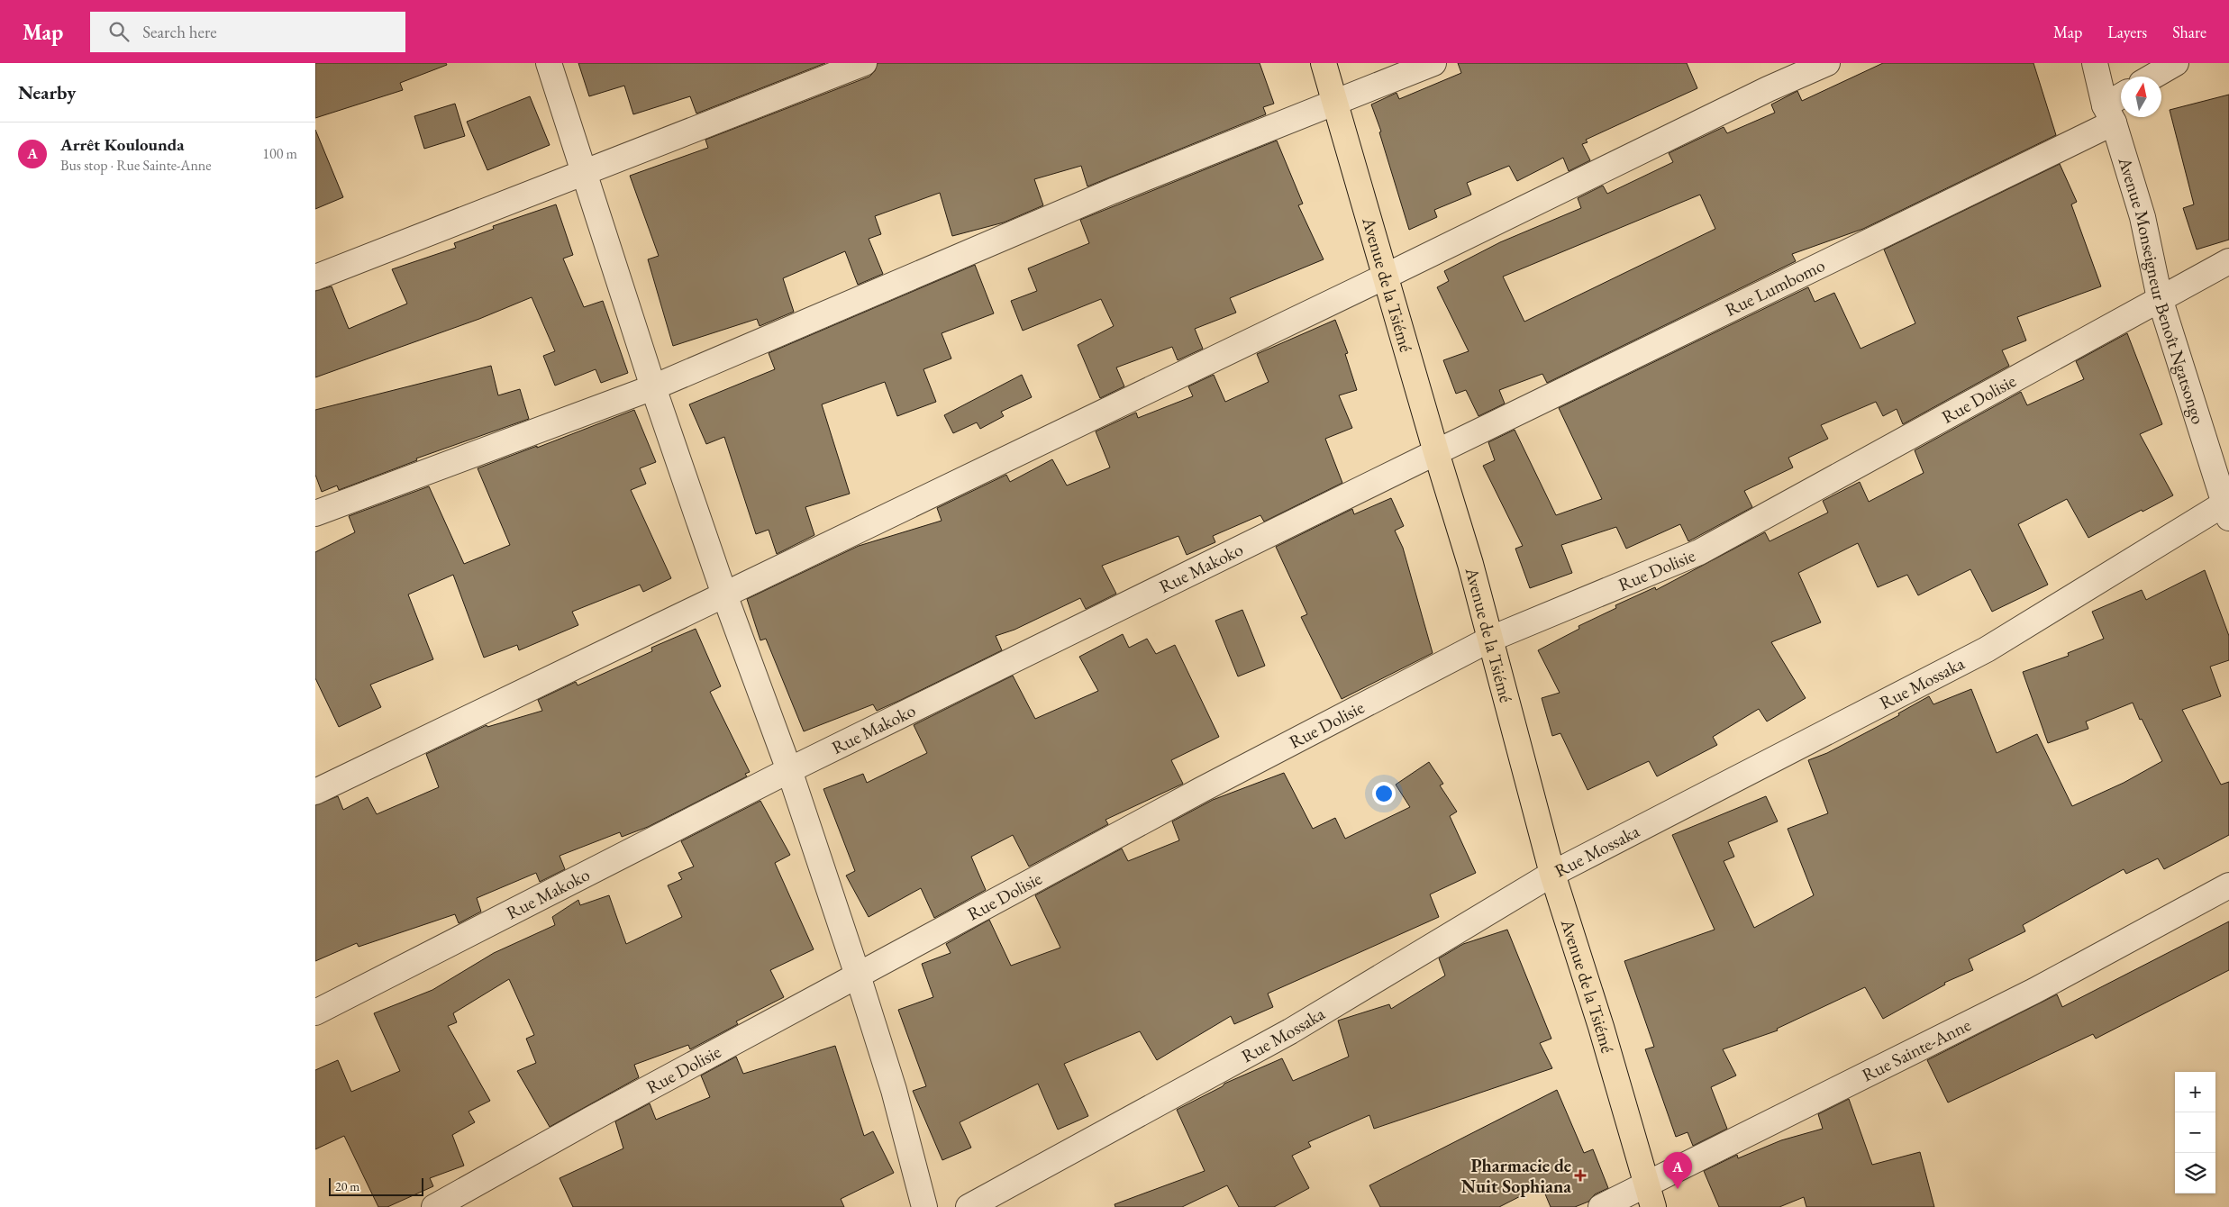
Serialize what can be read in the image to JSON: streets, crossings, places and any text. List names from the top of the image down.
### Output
{
  "streets": {
    "main road": ["Avenue de la Tsiémé"],
    "street": [
      "Rue Lumbomo",
      "Avenue Monseigneur Benoît Ngatsongo",
      "Rue Dolisie",
      "Rue Makoko",
      "Rue Mossaka",
      "Rue Sainte-Anne"
    ]
  },
  "crossings": [
    ["Avenue de la Tsiémé", "Rue Lumbomo"],
    ["Avenue de la Tsiémé", "Rue Dolisie"],
    ["Avenue de la Tsiémé", "Rue Makoko"],
    ["Avenue de la Tsiémé", "Rue Mossaka"],
    ["Avenue de la Tsiémé", "Rue Sainte-Anne"],
    ["Rue Lumbomo", "Avenue Monseigneur Benoît Ngatsongo"],
    ["Rue Lumbomo", "Rue Makoko"],
    ["Avenue Monseigneur Benoît Ngatsongo", "Rue Dolisie"],
    ["Avenue Monseigneur Benoît Ngatsongo", "Rue Mossaka"]
  ],
  "places": {
    "health": ["Pharmacie de Nuit Sophiana"]
  },
  "scale_bar": "20 m",
  "north": "top",
  "page": {
    "header": "Map",
    "search": "Search here",
    "nav": ["Map", "Layers", "Share"],
    "heading": "Nearby",
    "list": [
      {
        "mark": "A",
        "name": "Arrêt Koulounda",
        "note": "Bus stop · Rue Sainte-Anne",
        "value": "100 m"
      }
    ],
    "map_buttons": ["+", "−"],
    "pins": "A",
    "scale": "20 m"
  }
}
